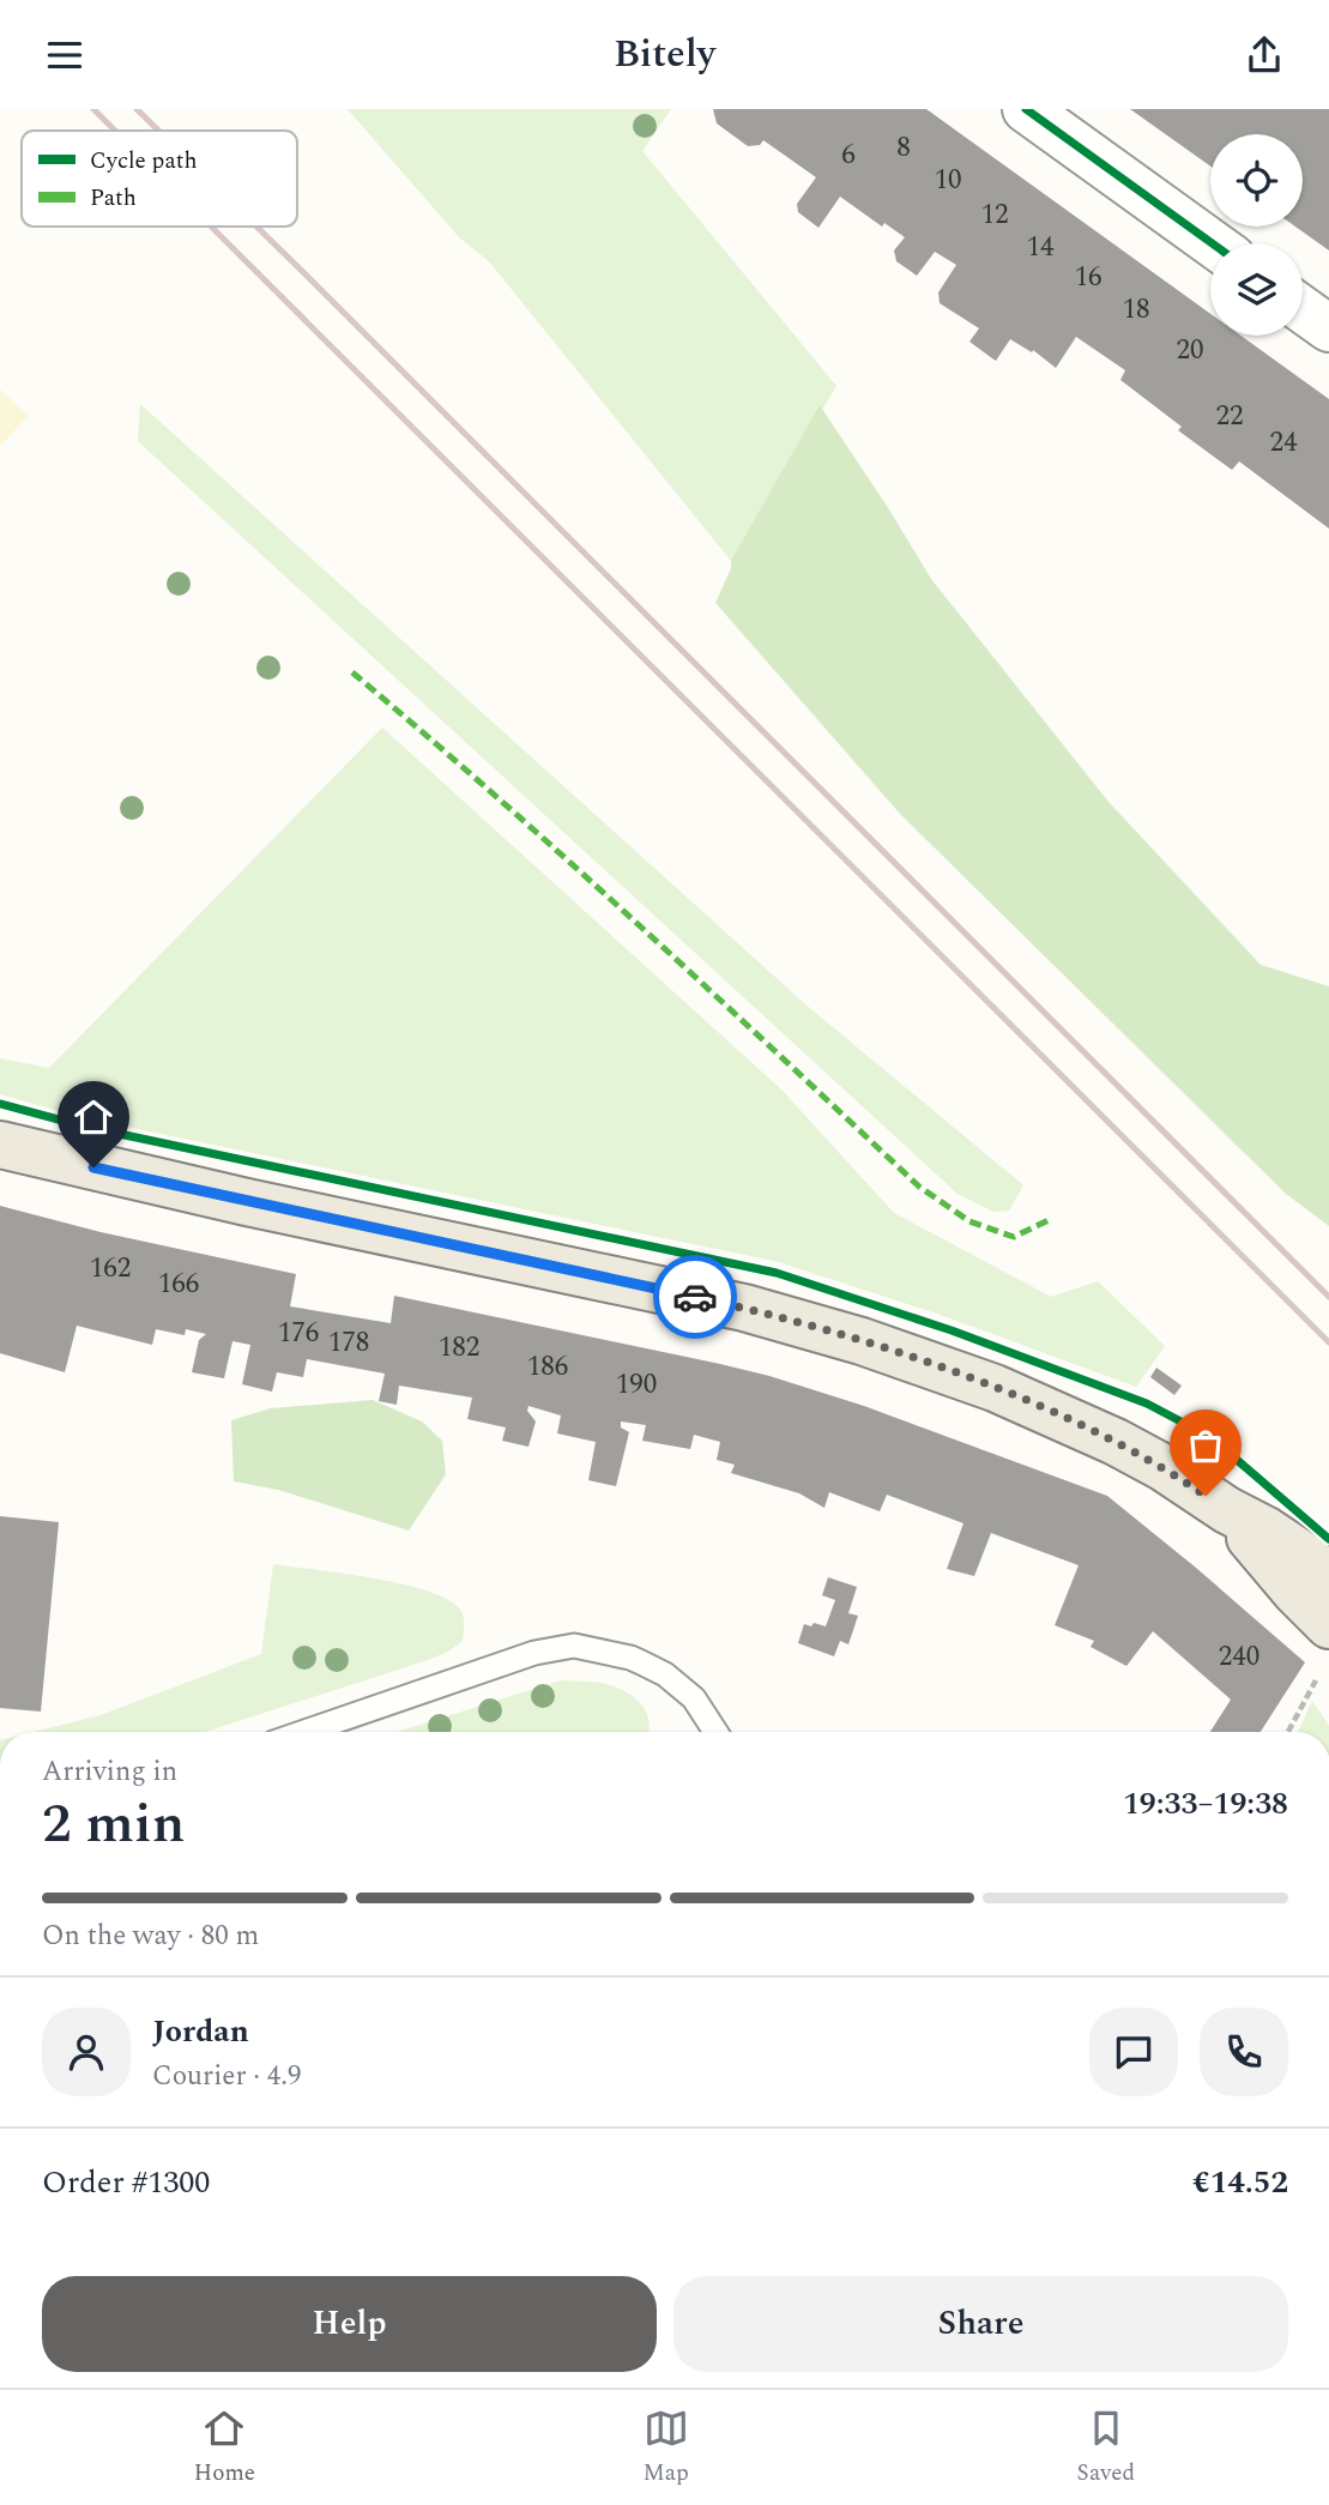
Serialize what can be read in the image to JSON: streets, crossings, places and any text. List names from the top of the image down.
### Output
{
  "house_numbers": [
    "8",
    "6",
    "10",
    "12",
    "14",
    "16",
    "18",
    "20",
    "22",
    "24",
    "162",
    "166",
    "176",
    "178",
    "182",
    "186",
    "190",
    "240"
  ],
  "legend": ["Cycle path", "Path"],
  "page": {
    "header": "Bitely",
    "heading": ["2 min", "Arriving in", "19:33–19:38"],
    "panel": [
      "Jordan",
      "Courier · 4.9",
      "Order #1300",
      "€14.52"
    ],
    "bar": "On the way · 80 m",
    "buttons": ["Help", "Share"],
    "tabs": ["Home", "Map", "Saved"]
  }
}
